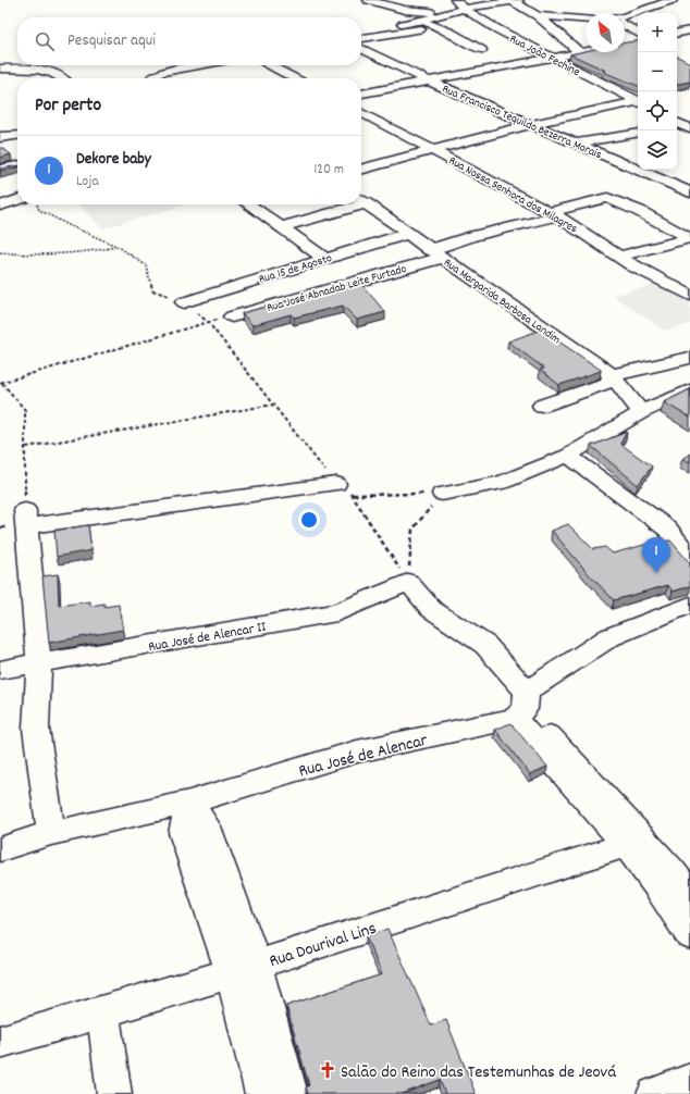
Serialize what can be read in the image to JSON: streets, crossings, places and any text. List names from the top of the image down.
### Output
{
  "streets": {
    "street": [
      "Rua João Fechine",
      "Rua Francisco Tequildo Bezerra Morais",
      "Rua Nossa Senhora dos Milagres",
      "Rua 15 de Agosto",
      "Rua José Abnadab Leite Furtado",
      "Rua Margarida Barbosa Landim",
      "Rua José de Alencar II",
      "Rua José de Alencar",
      "Rua Dourival Lins"
    ]
  },
  "crossings": [
    ["Rua Nossa Senhora dos Milagres", "Rua José Abnadab Leite Furtado"],
    ["Rua 15 de Agosto", "Rua Margarida Barbosa Landim"],
    ["Rua José Abnadab Leite Furtado", "Rua Margarida Barbosa Landim"]
  ],
  "places": {
    "church": ["Salão do Reino das Testemunhas de Jeová"]
  },
  "north": "top left",
  "page": {
    "map_buttons": ["+", "−"],
    "search": "Pesquisar aqui",
    "heading": "Por perto",
    "list": [
      {
        "mark": "1",
        "name": "Dekore baby",
        "note": "Loja",
        "value": "120 m"
      }
    ],
    "pins": "1"
  }
}
